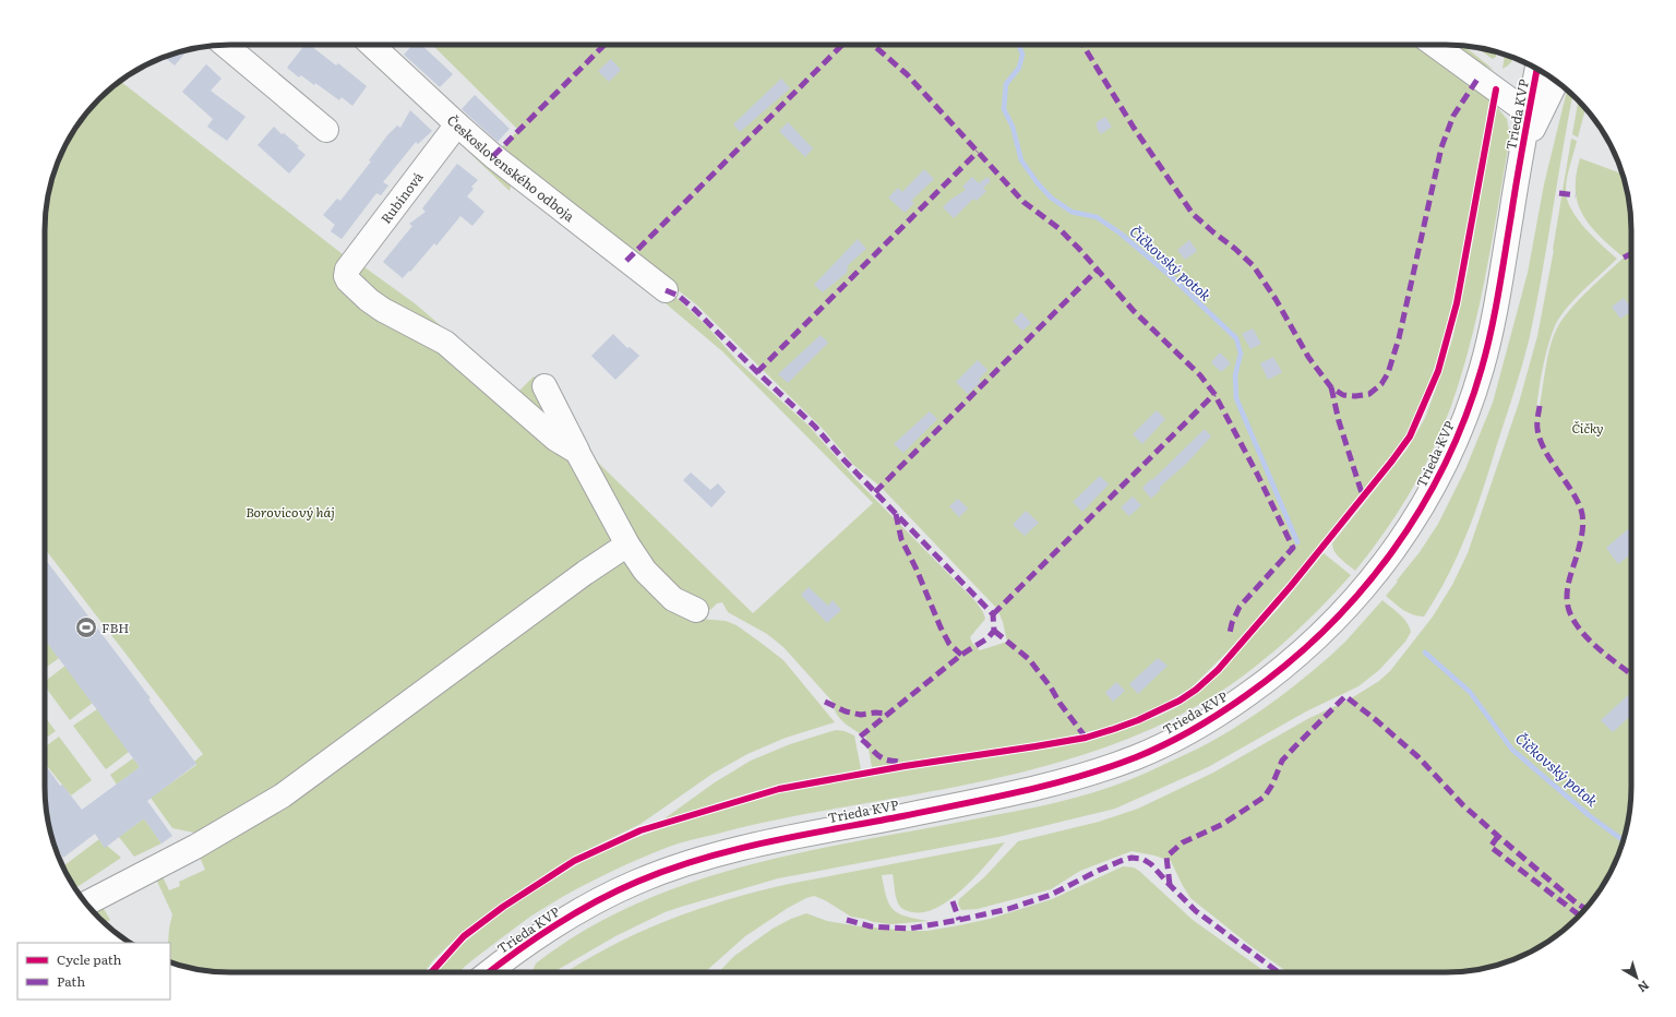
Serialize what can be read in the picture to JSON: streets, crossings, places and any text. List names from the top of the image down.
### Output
{
  "streets": {
    "street": ["Trieda KVP", "Československého odboja", "Rubínová"]
  },
  "crossings": [
    ["Československého odboja", "Rubínová"]
  ],
  "water": ["Čičkovský potok"],
  "parks": ["Čičky", "Borovicový háj"],
  "places": {
    "sports": ["FBH"]
  },
  "legend": ["Cycle path", "Path"],
  "north": "bottom right"
}
